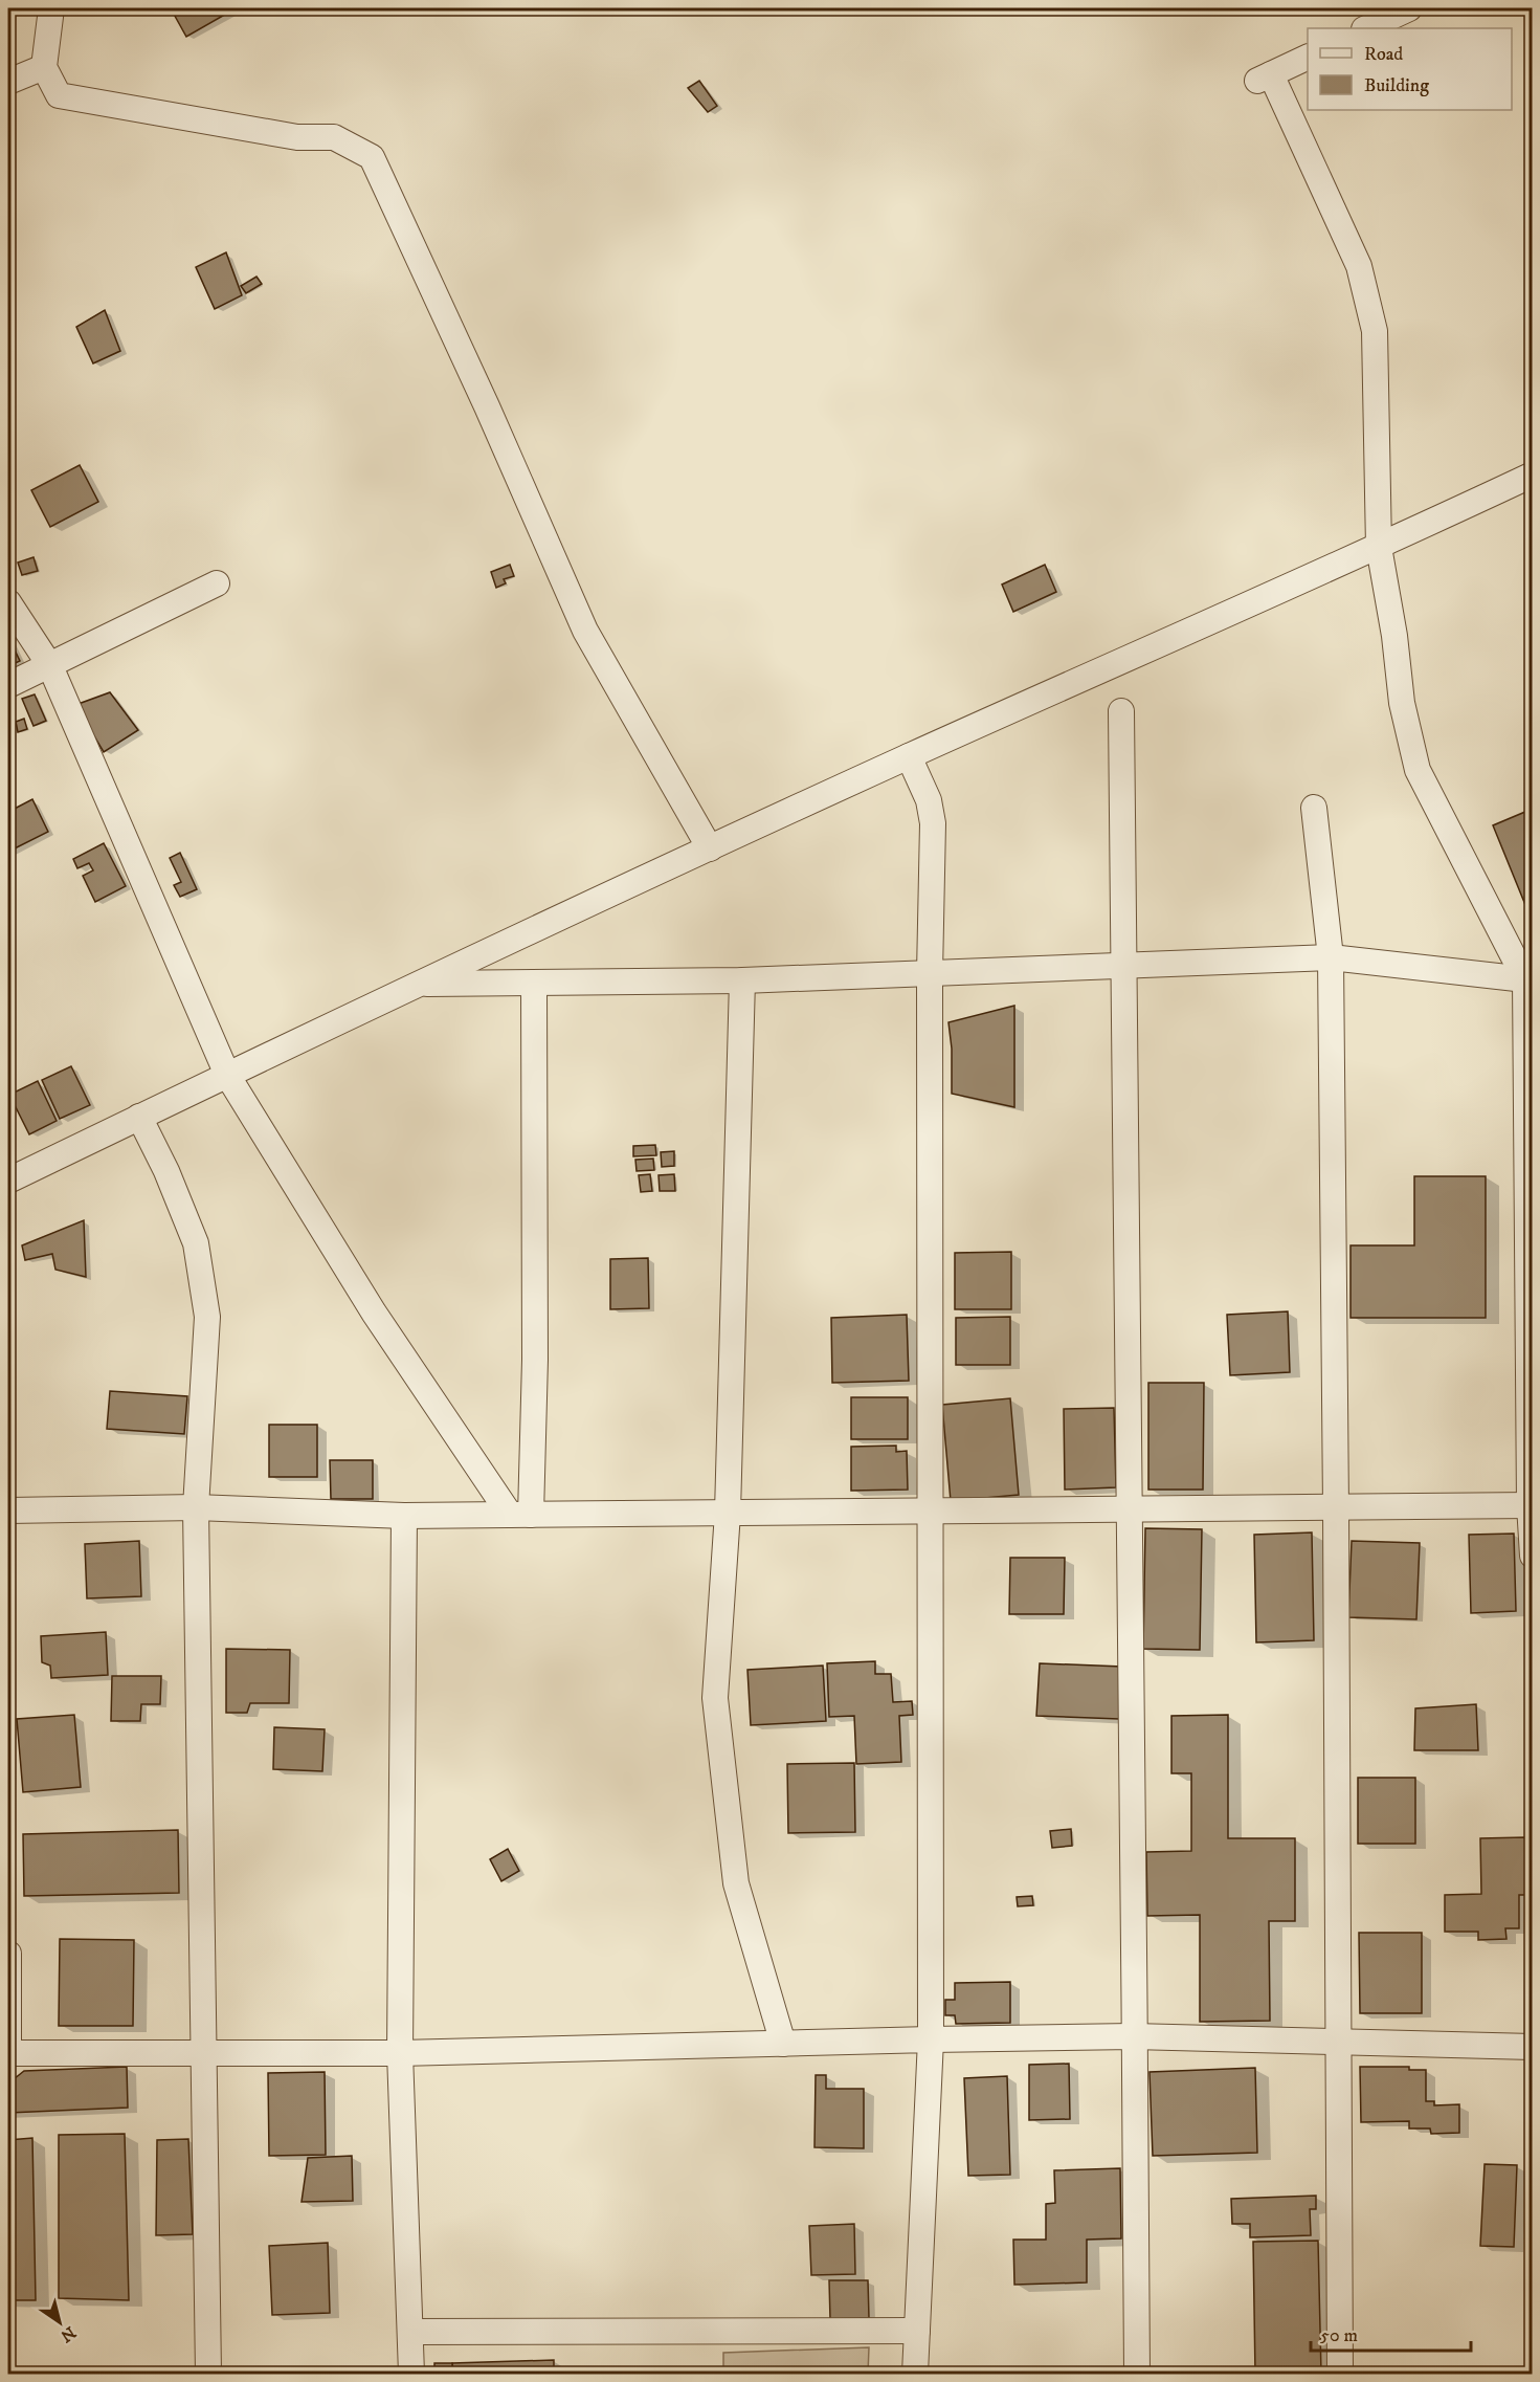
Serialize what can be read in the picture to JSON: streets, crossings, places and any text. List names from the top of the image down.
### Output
{
  "legend": ["Road", "Building"],
  "scale_bar": "50 m",
  "north": "bottom right"
}
